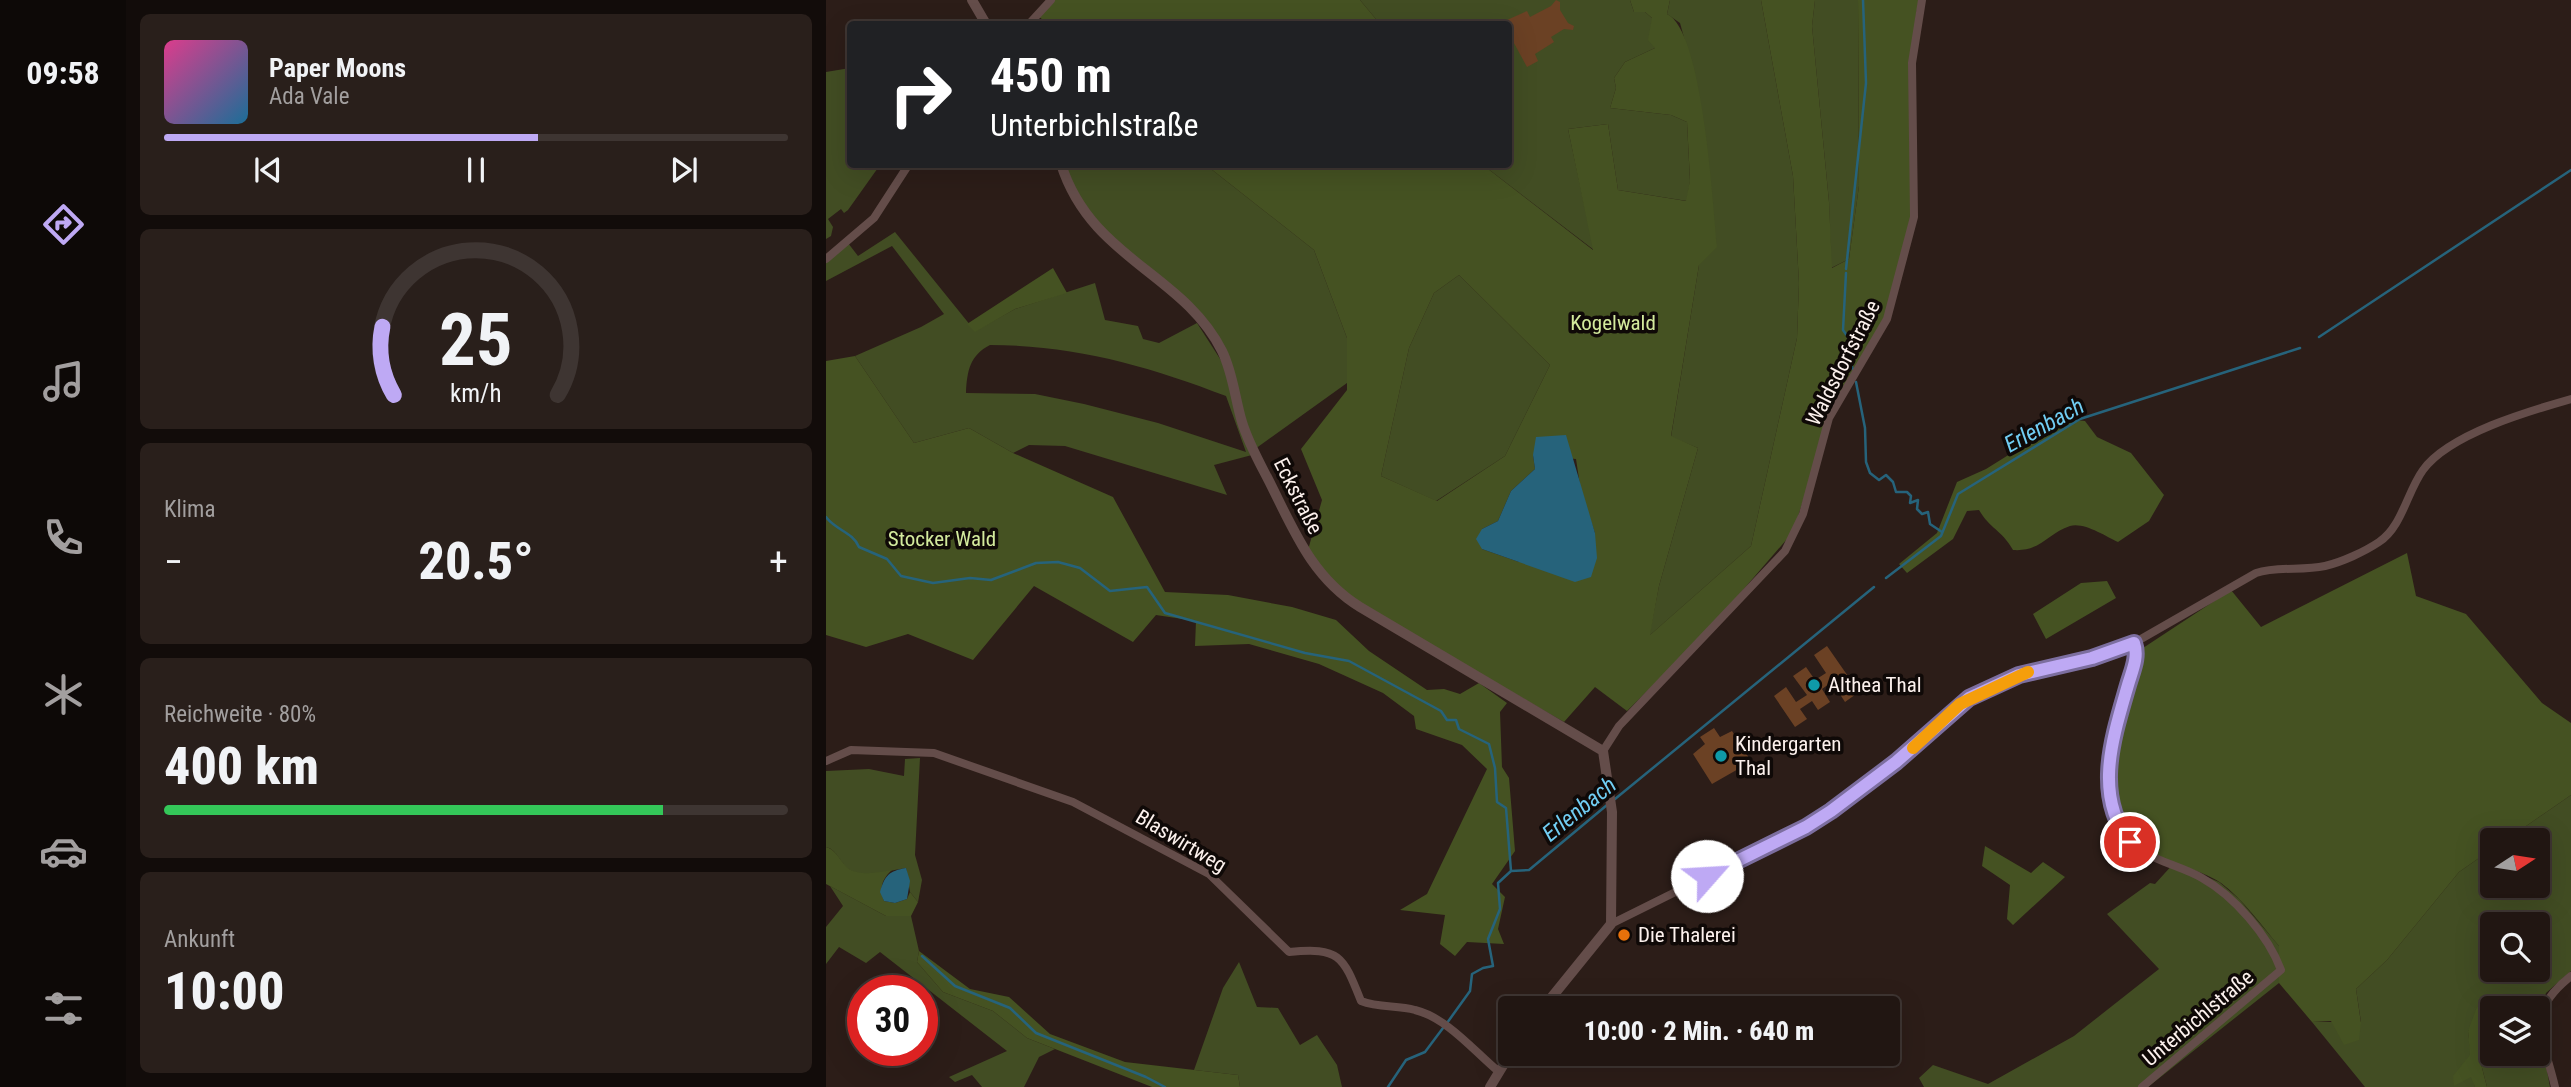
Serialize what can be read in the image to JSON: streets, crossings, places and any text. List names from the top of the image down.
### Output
{
  "streets": {
    "street": [
      "Waldsdorfstraße",
      "Eckstraße",
      "Blaswirtweg",
      "Unterbichlstraße"
    ]
  },
  "crossings": [
    ["Waldsdorfstraße", "Eckstraße"]
  ],
  "water": ["Erlenbach"],
  "parks": ["Kogelwald", "Stocker Wald"],
  "places": ["Althea Thal", "Kindergarten Thal", "Die Thalerei"],
  "north": "right",
  "page": {
    "tabs": "09:58",
    "turn": ["450 m", "Unterbichlstraße"],
    "song": ["Paper Moons", "Ada Vale"],
    "tile": [
      "Klima",
      ["Reichweite · 80%", "400 km"],
      ["Ankunft", "10:00"]
    ],
    "heat": ["−", "20.5°", "+"],
    "limit": "30",
    "trip": "10:00 · 2 Min. · 640 m",
    "gauge": ["25", "km/h"]
  }
}
